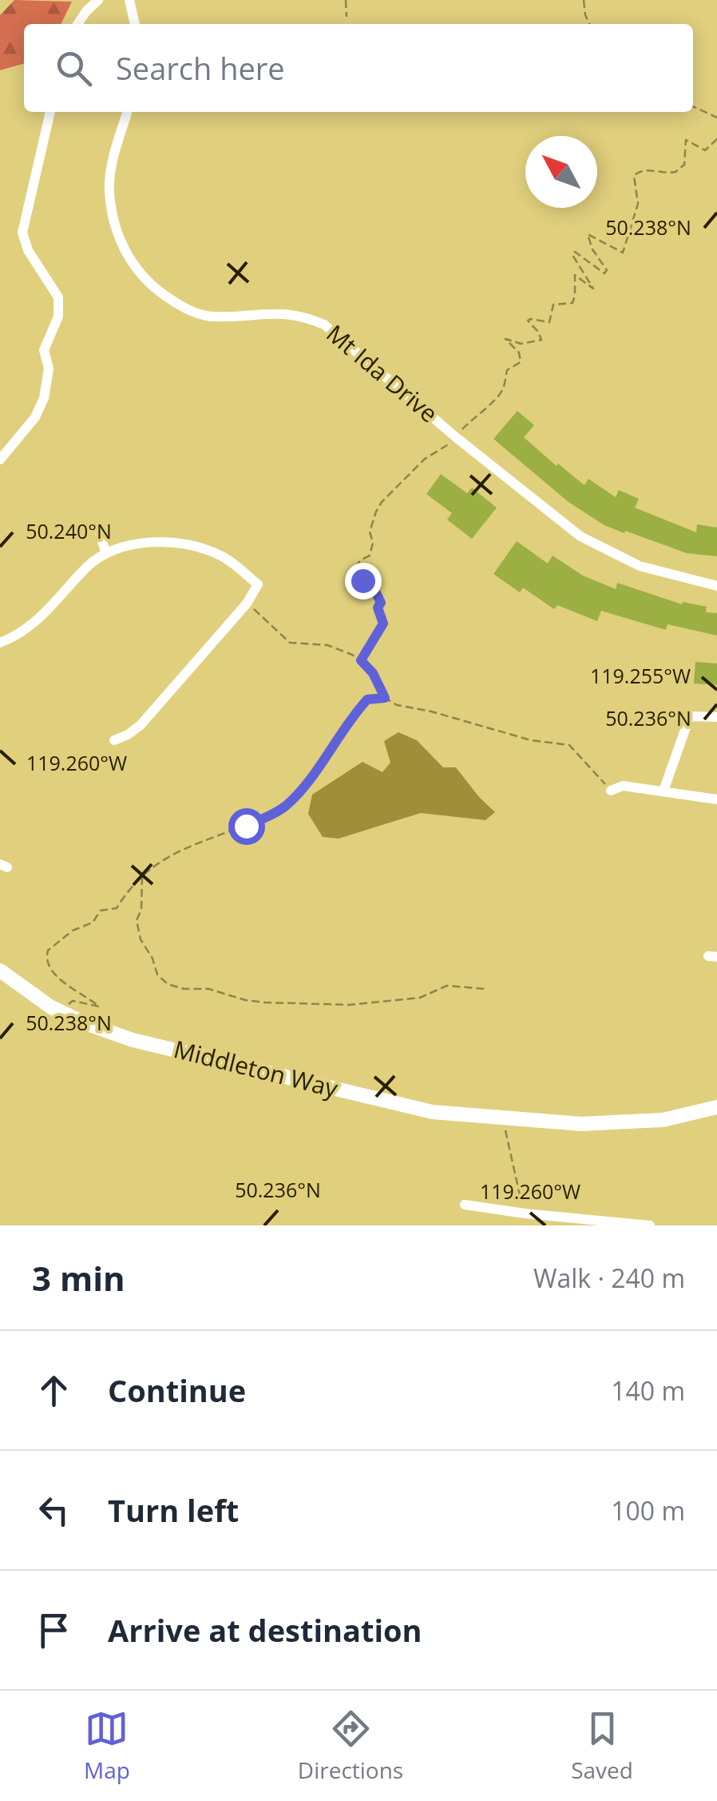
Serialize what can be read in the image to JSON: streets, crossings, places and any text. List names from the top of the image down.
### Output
{
  "streets": {
    "street": ["Mt Ida Drive", "Middleton Way"]
  },
  "north": "top left",
  "page": {
    "search": "Search here",
    "heading": ["3 min", "Walk · 240 m"],
    "list": [
      ["Continue", "140 m"],
      ["Turn left", "100 m"],
      "Arrive at destination"
    ],
    "nav": ["Map", "Directions", "Saved"]
  },
  "coordinates": [
    "50.238°N",
    "50.240°N",
    "119.255°W",
    "50.236°N",
    "119.260°W"
  ]
}
